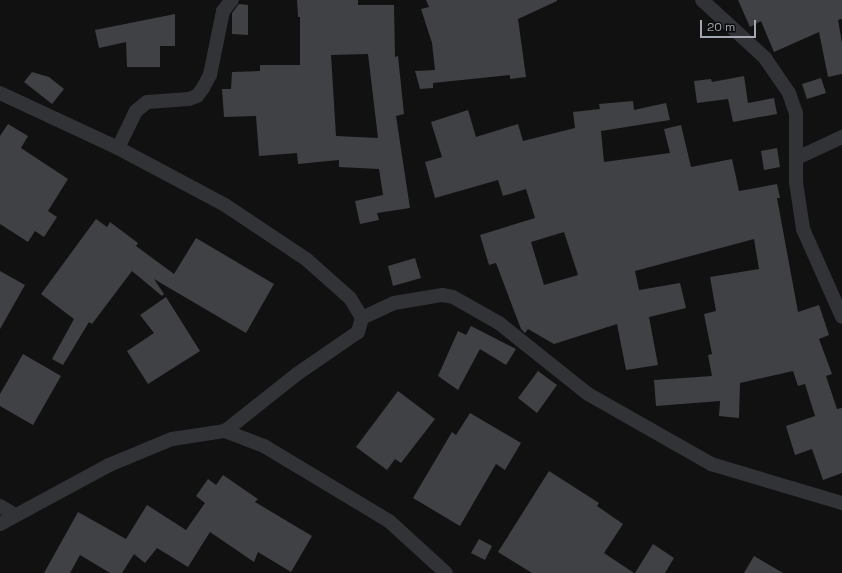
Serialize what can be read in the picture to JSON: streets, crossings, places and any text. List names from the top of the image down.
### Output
{
  "scale_bar": "20 m"
}
